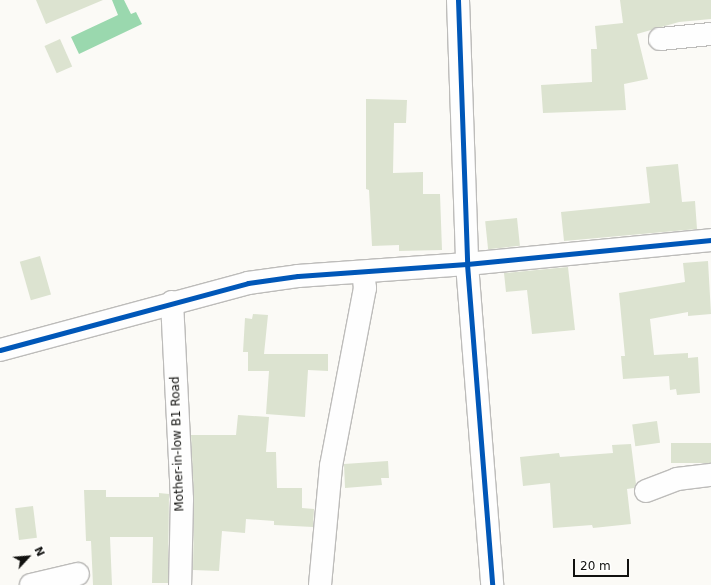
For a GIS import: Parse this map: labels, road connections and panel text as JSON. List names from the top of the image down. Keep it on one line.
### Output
{"streets":{"street":["Mother-in-low B1 Road"]},"scale_bar":"20 m","north":"top right"}
